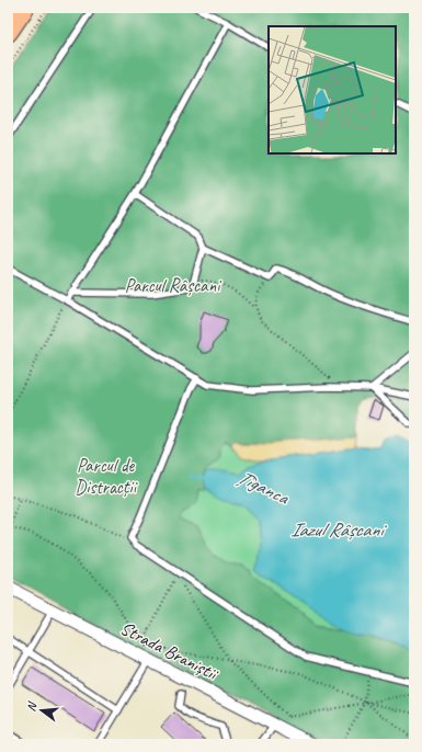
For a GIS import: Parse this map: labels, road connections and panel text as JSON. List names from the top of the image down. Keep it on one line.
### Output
{"streets":{"street":["Strada Braniștii"]},"water":["Țîganca","Iazul Râșcani"],"parks":["Parcul Râșcani","Parcul de Distracții"],"north":"left"}
